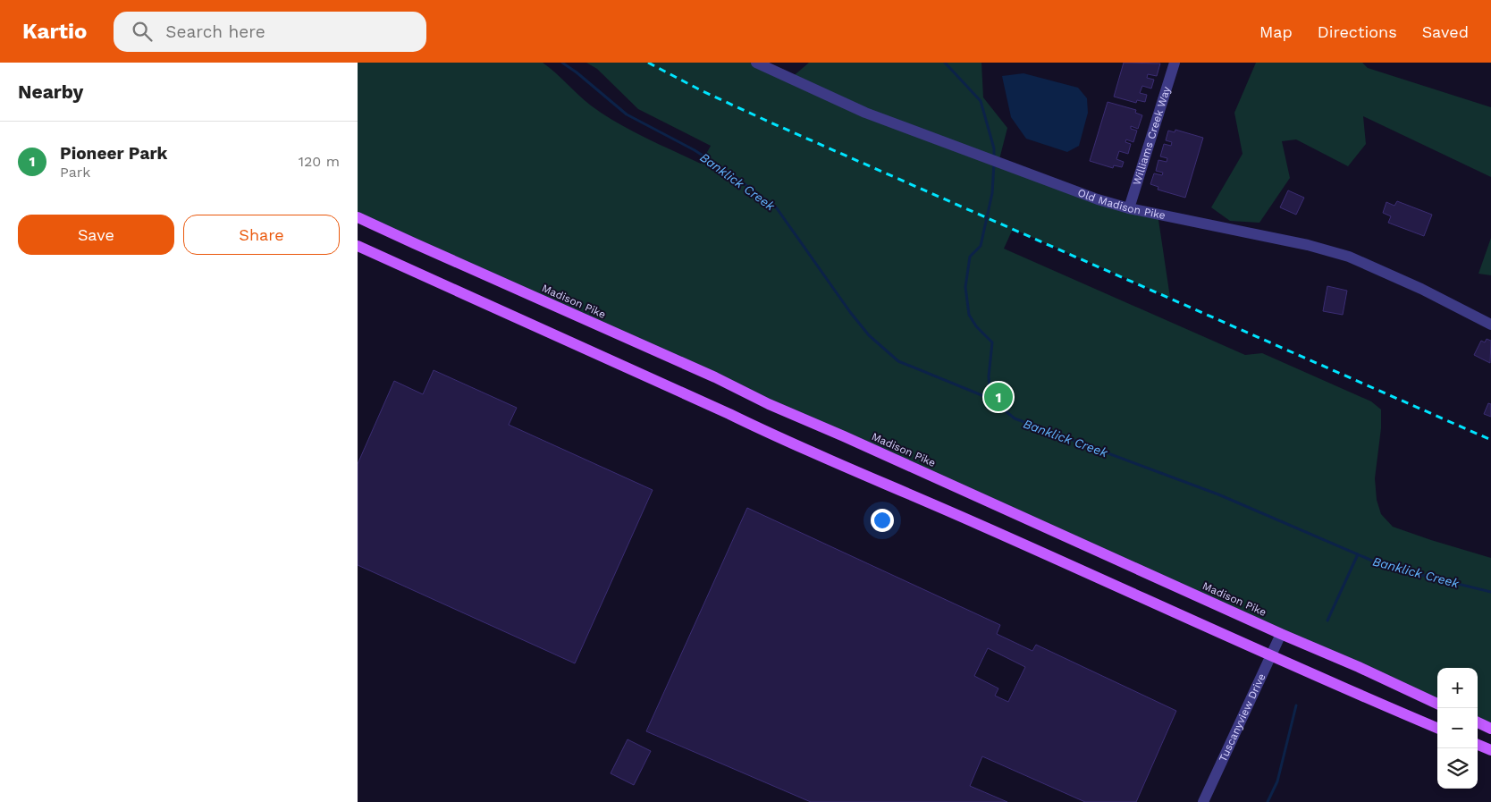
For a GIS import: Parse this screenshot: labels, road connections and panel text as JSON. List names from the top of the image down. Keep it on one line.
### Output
{"streets":{"main road":["Madison Pike"],"street":["Williams Creek Way","Old Madison Pike","Tuscanyview Drive"]},"crossings":[["Williams Creek Way","Old Madison Pike"],["Madison Pike","Tuscanyview Drive"]],"water":["Banklick Creek"],"page":{"header":"Kartio","search":"Search here","nav":["Map","Directions","Saved"],"heading":"Nearby","list":[{"mark":"1","name":"Pioneer Park","note":"Park","value":"120 m"}],"buttons":["Save","Share"],"pins":"1","map_buttons":["+","−"]}}
